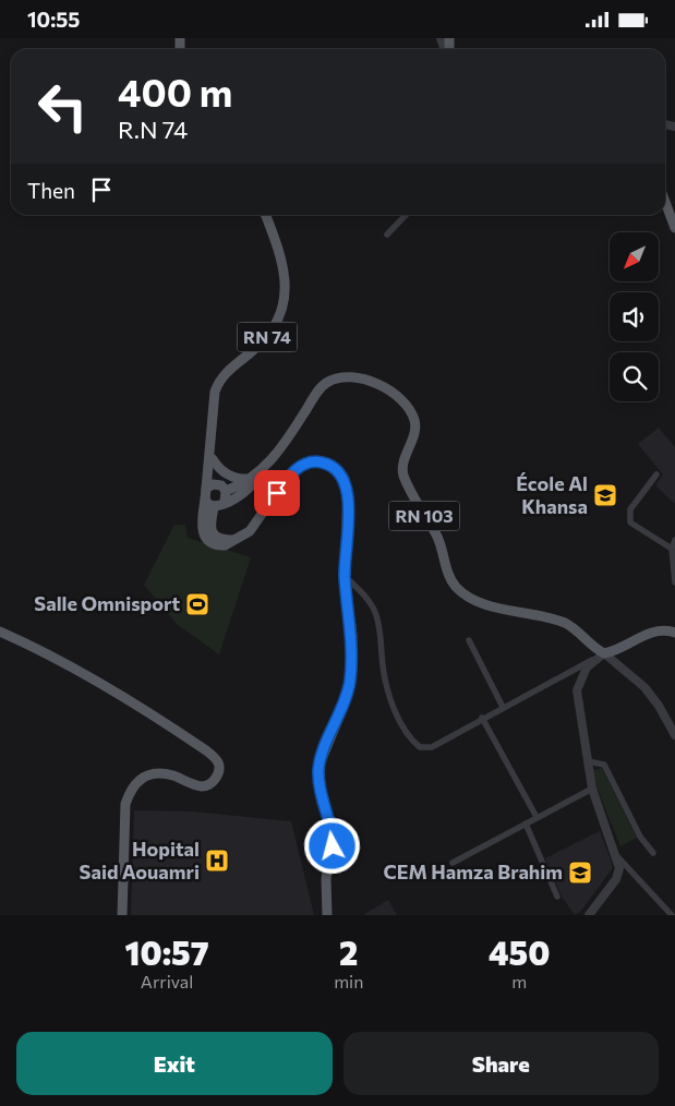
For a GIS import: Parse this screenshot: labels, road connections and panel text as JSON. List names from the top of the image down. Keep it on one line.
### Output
{"streets":{"main road":["RN 74","RN 103"]},"crossings":[["RN 74","RN 103"]],"places":{"school or university":["École Al Khansa","CEM Hamza Brahim"],"sports":["Salle Omnisport"],"hospital":["Hopital Said Aouamri"]},"north":"bottom left","page":{"status":"10:55","turn":["400 m","R.N 74"],"then":"Then","eta":["10:57","Arrival","2","min","450","m"],"buttons":["Exit","Share"]}}
